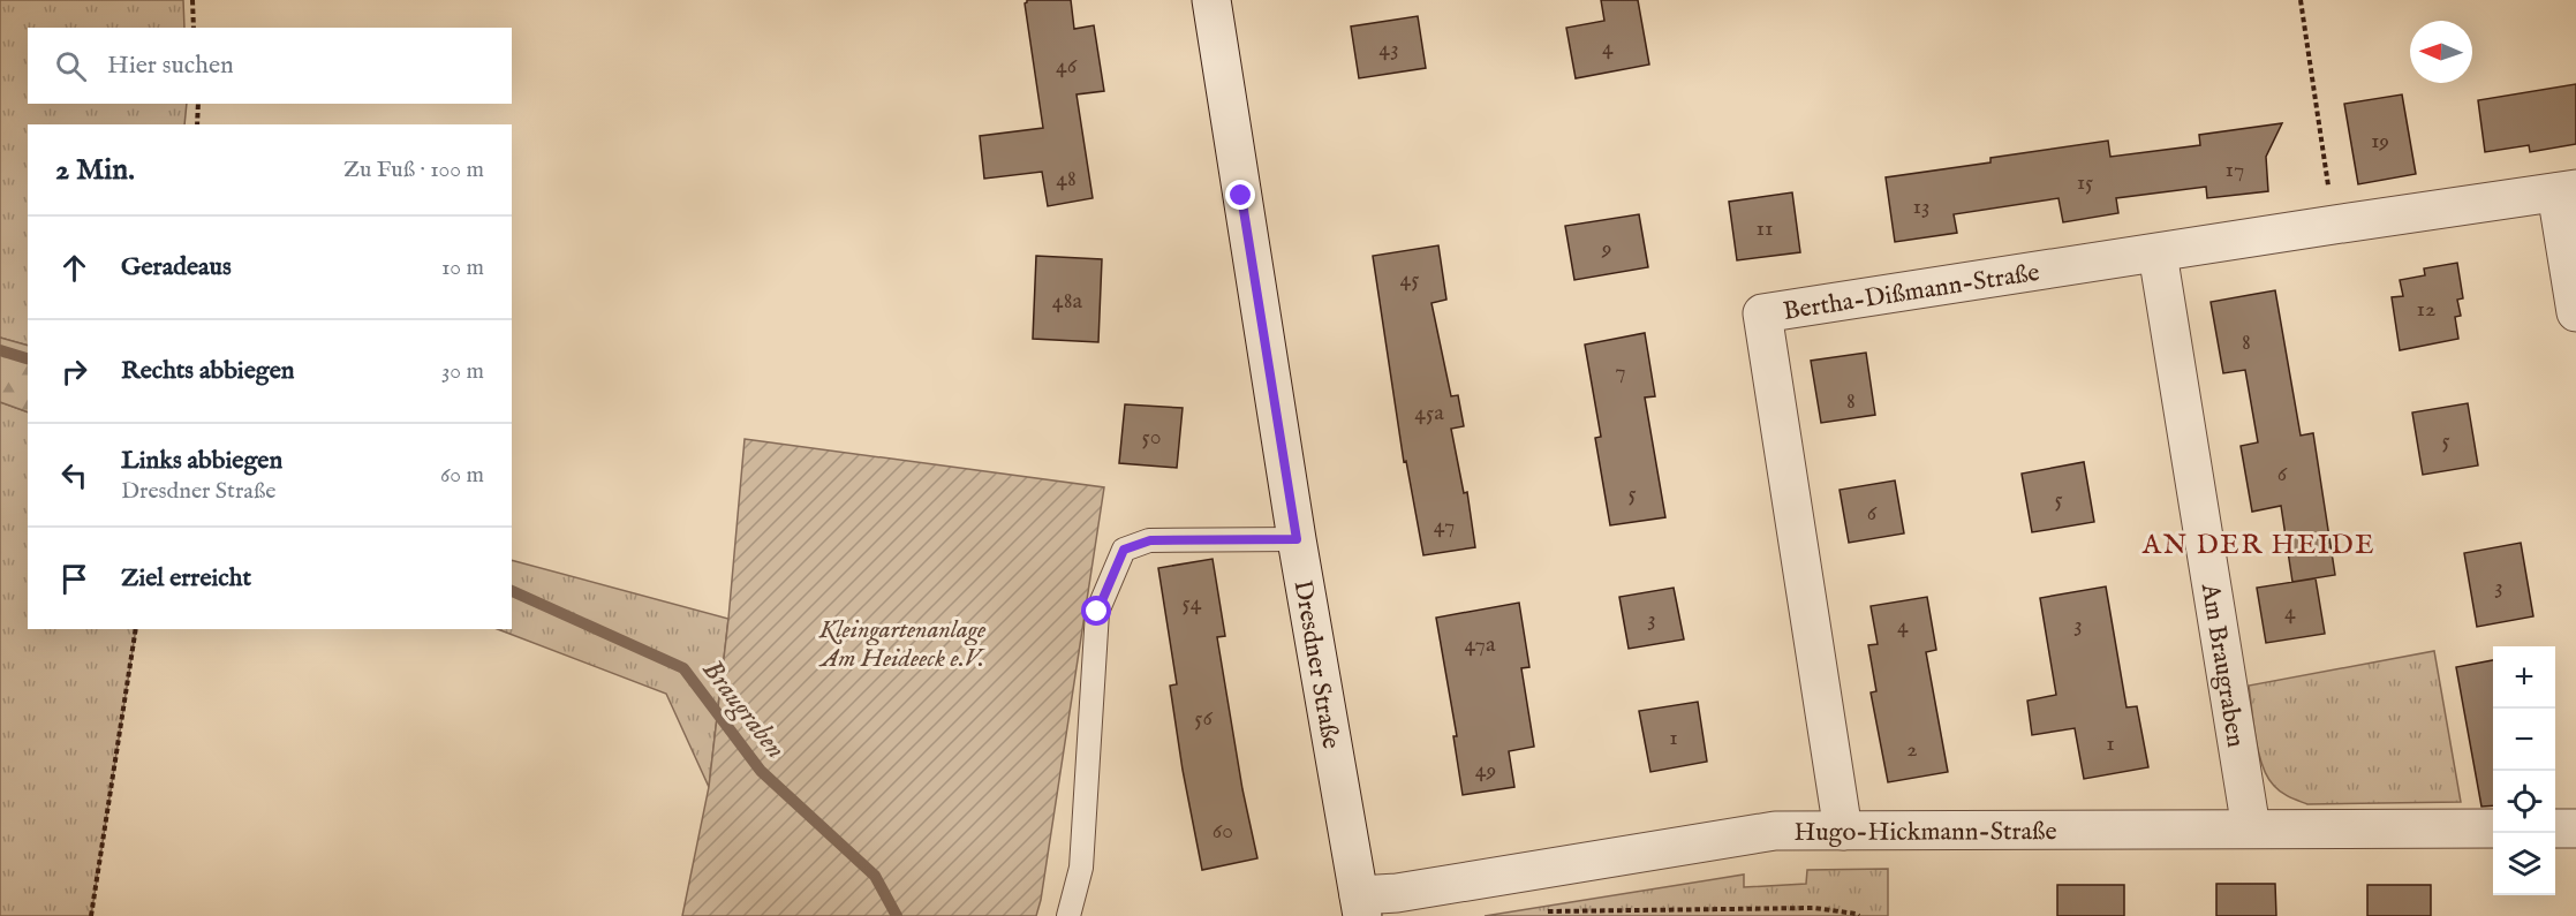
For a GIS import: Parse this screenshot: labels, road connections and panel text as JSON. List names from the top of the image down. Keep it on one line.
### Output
{"streets":{"street":["Bertha-Dißmann-Straße","Dresdner Straße","Am Braugraben","Hugo-Hickmann-Straße"]},"crossings":[["Bertha-Dißmann-Straße","Am Braugraben"],["Bertha-Dißmann-Straße","Hugo-Hickmann-Straße"],["Dresdner Straße","Hugo-Hickmann-Straße"],["Am Braugraben","Hugo-Hickmann-Straße"]],"districts":["AN DER HEIDE"],"water":["Braugraben"],"parks":["Kleingartenanlage Am Heideeck e.V."],"house_numbers":["4","43","46","19","17","48","15","13","11","9","45","48a","12","8","7","8","45a","50","5","6","5","5","6","47","3","54","4","3","3","4","47a","56","1","1","2","49","60"],"north":"left","page":{"search":"Hier suchen","heading":["2 Min.","Zu Fuß · 100 m"],"list":[["Geradeaus","10 m"],["Rechts abbiegen","30 m"],["Links abbiegen","Dresdner Straße","60 m"],"Ziel erreicht"],"map_buttons":["+","−"]}}
